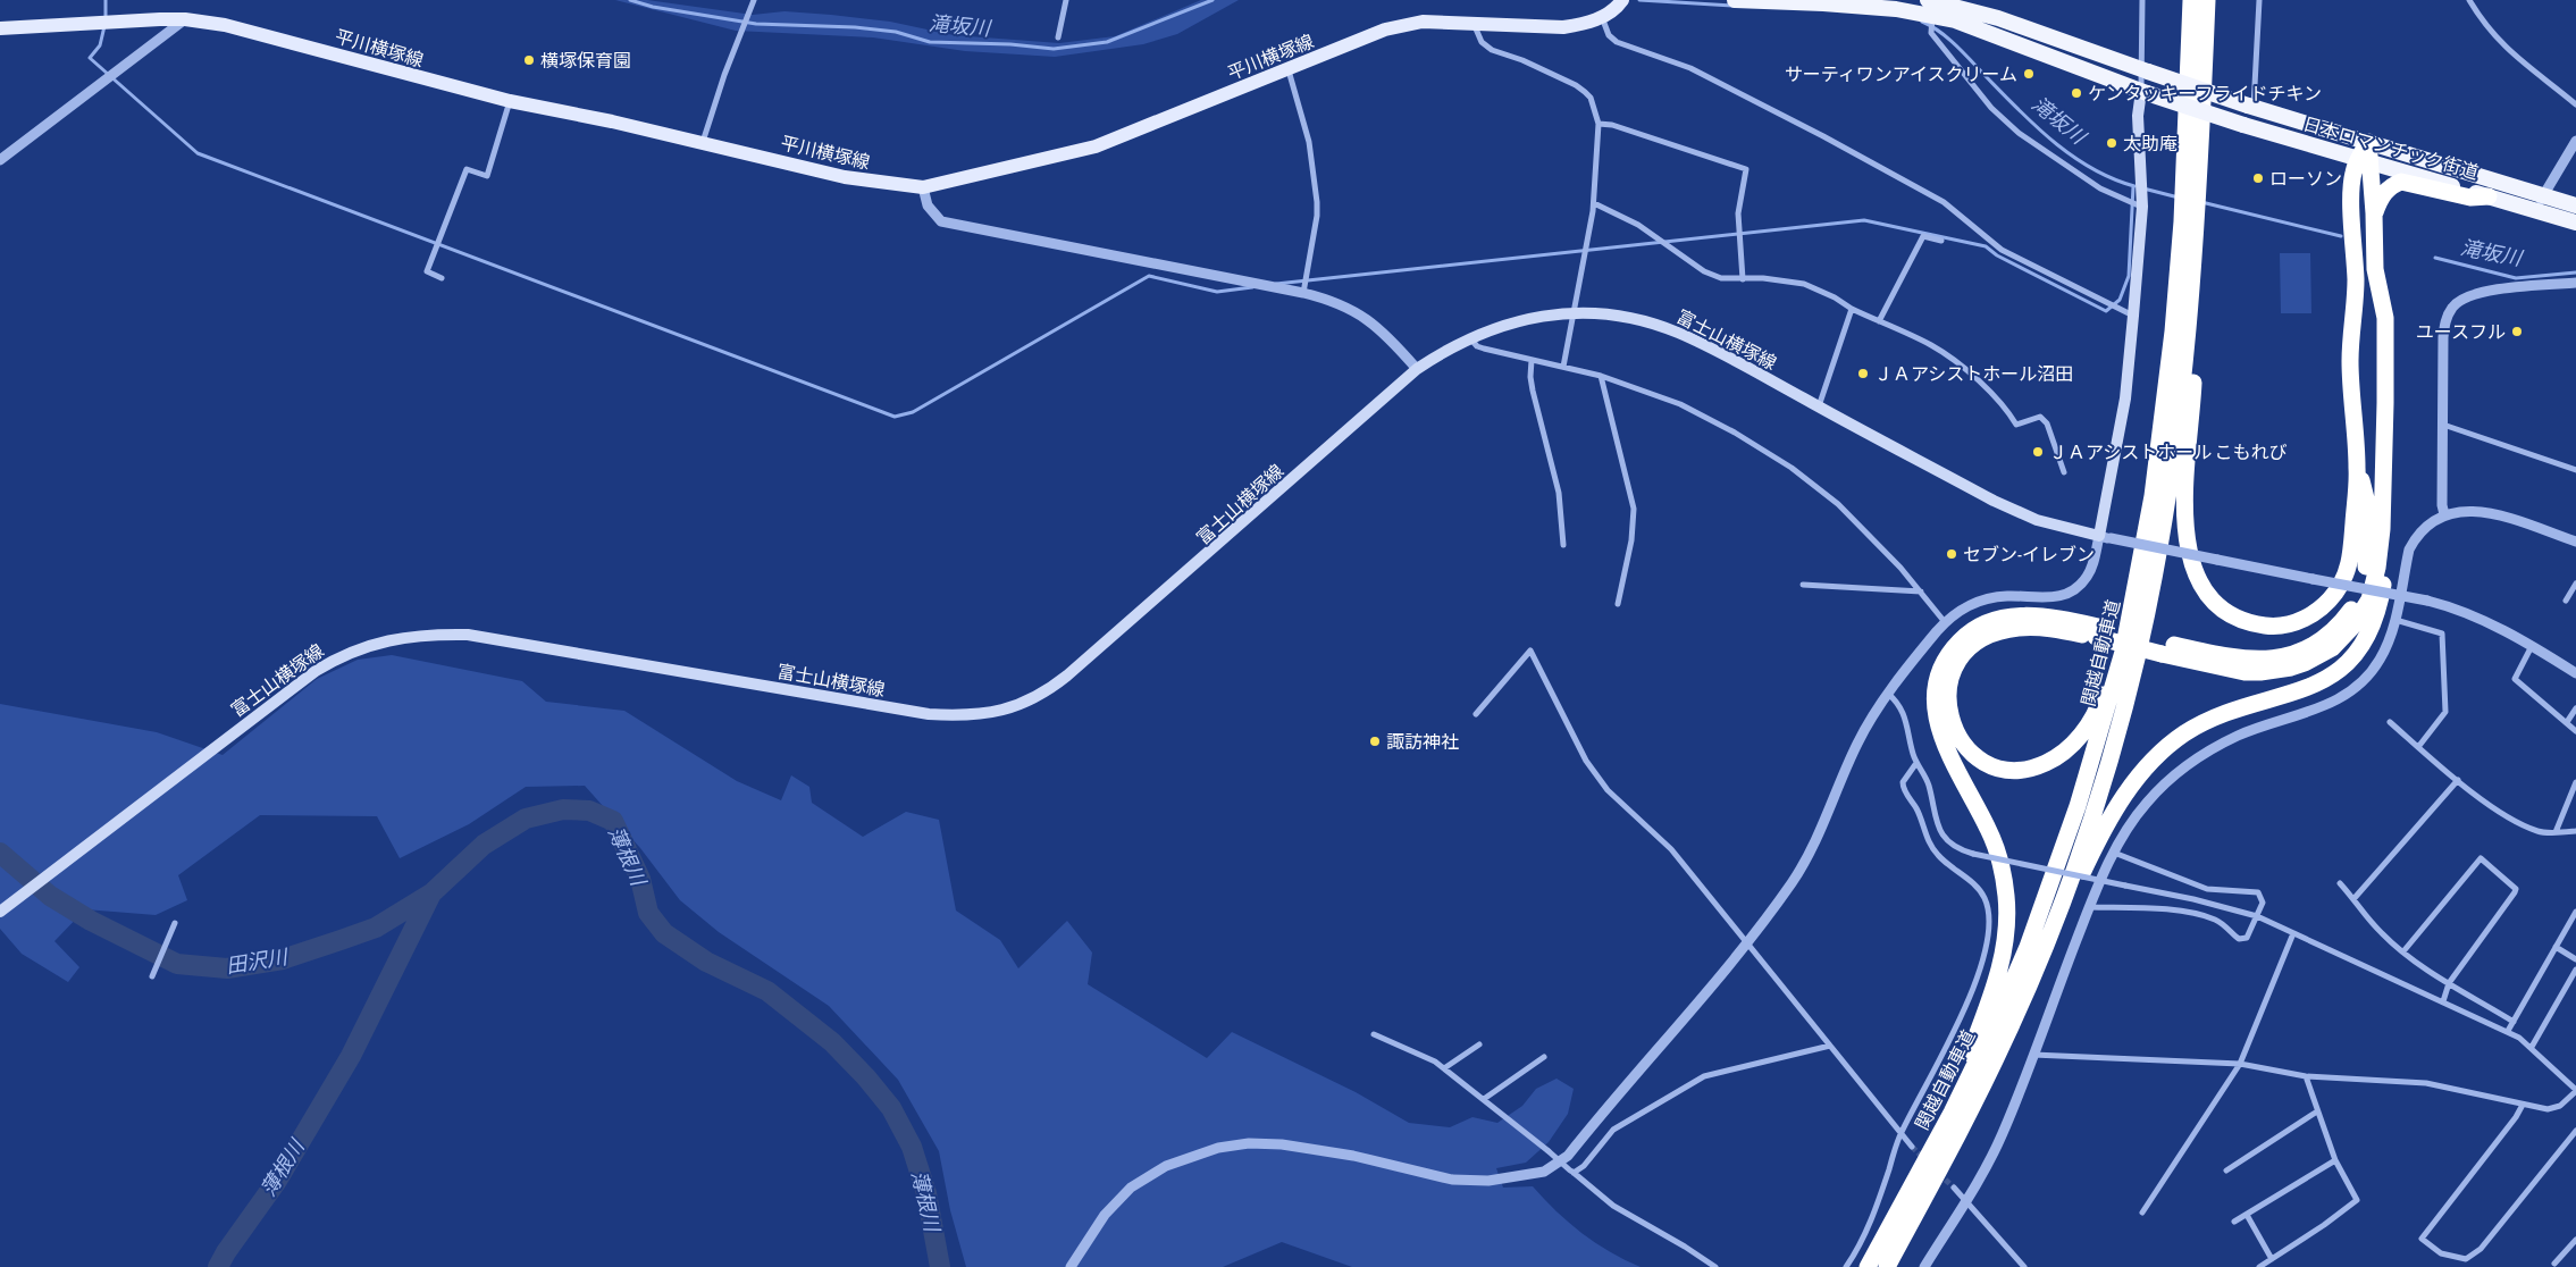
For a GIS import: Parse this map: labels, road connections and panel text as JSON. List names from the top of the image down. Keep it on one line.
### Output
{"streets":{"highway":["日本ロマンチック街道","関越自動車道"],"main road":["平川横塚線","富士山横塚線"]},"water":["滝坂川","薄根川","田沢川"],"places":["横塚保育園","サーティワンアイスクリーム","ケンタッキーフライドチキン","太助庵","ローソン","ユースフル","ＪＡアシストホール沼田","ＪＡアシストホール こもれび","セブン-イレブン","諏訪神社"]}
